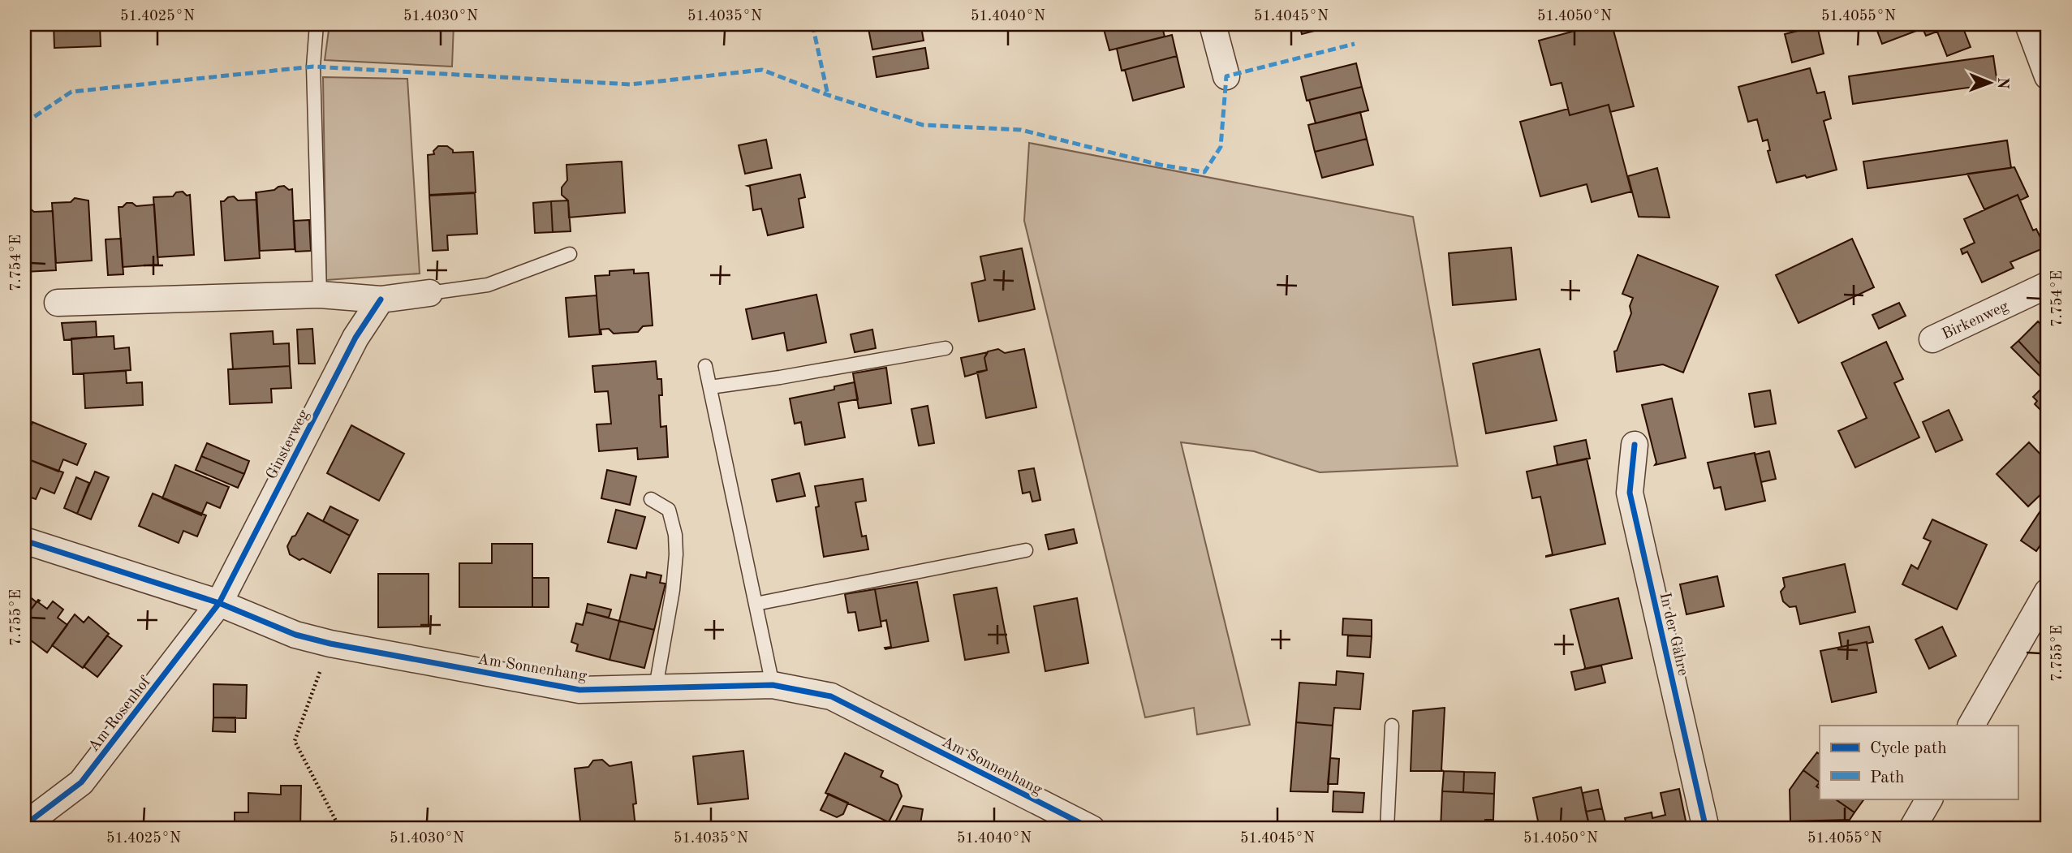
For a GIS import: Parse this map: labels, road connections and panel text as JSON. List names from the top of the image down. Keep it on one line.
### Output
{"streets":{"street":["Birkenweg","Ginsterweg","In der Gähre","Am Sonnenhang","Am Rosenhof"]},"crossings":[["Ginsterweg","Am Sonnenhang"],["Ginsterweg","Am Rosenhof"],["Am Sonnenhang","Am Rosenhof"]],"legend":["Cycle path","Path"],"north":"right","coordinates":["51.4025°N","51.4030°N","51.4035°N","51.4040°N","51.4045°N","51.4050°N","51.4055°N","7.754°E","7.755°E"]}
